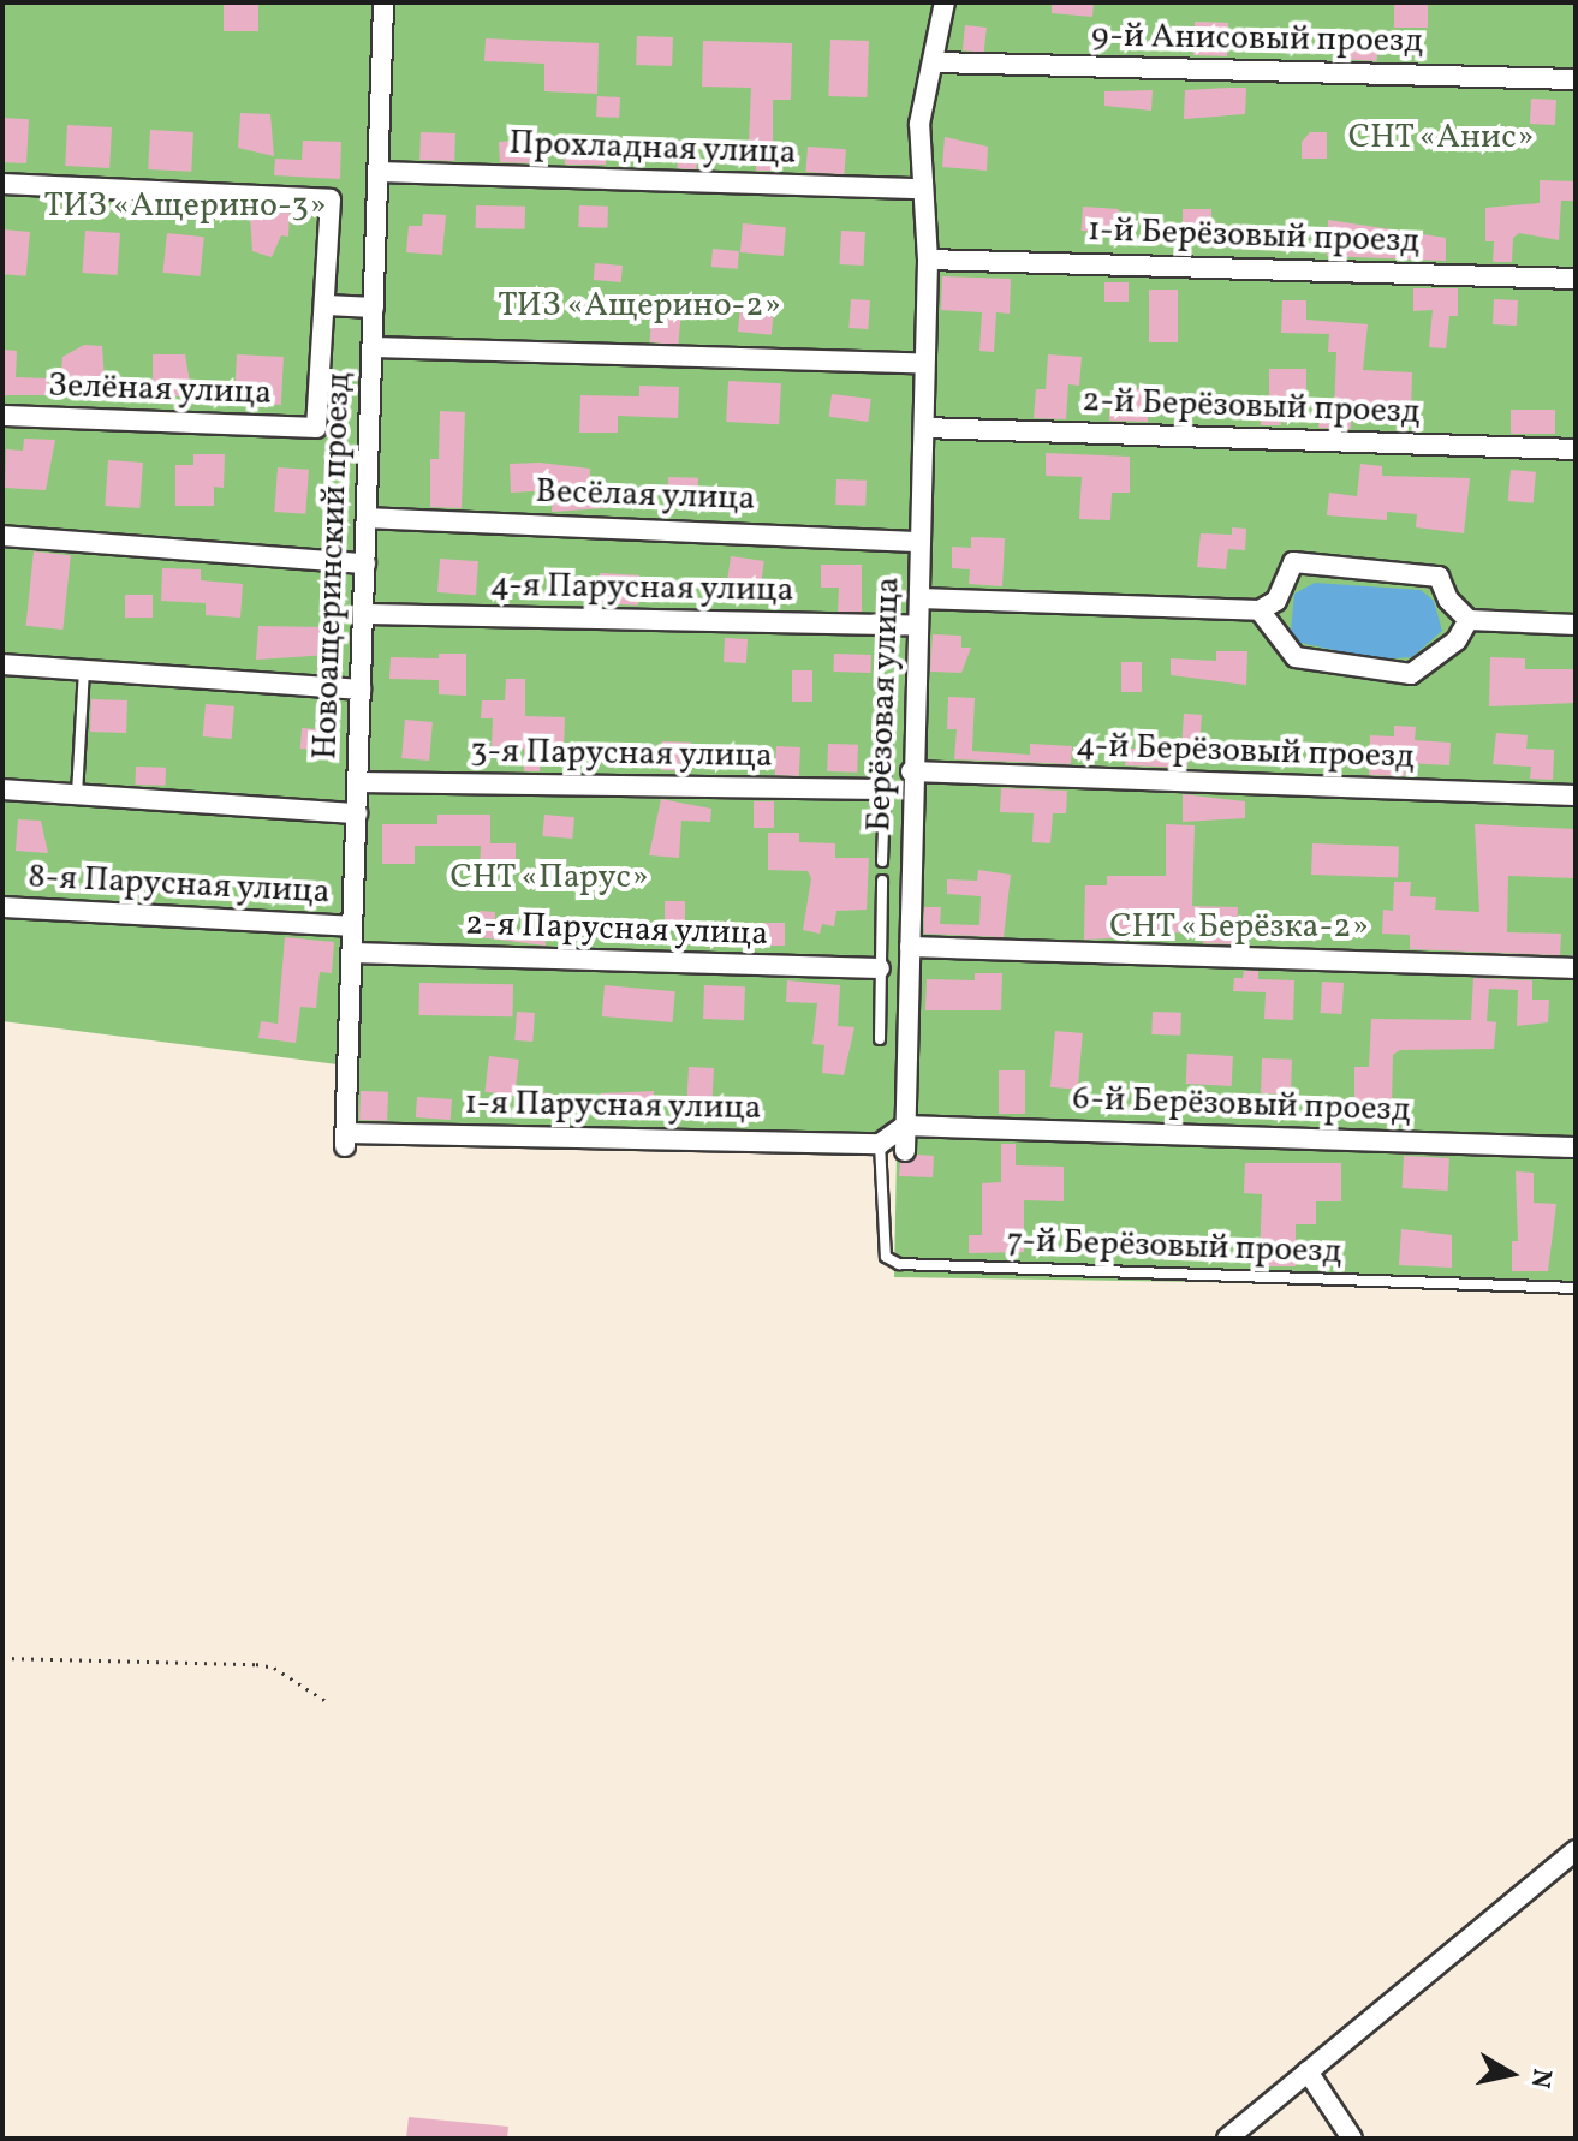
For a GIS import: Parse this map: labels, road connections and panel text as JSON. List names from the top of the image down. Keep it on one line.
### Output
{"streets":{"street":["9-й Анисовый проезд","Прохладная улица","1-й Берёзовый проезд","Зелёная улица","2-й Берёзовый проезд","Весёлая улица","Новоащеринский проезд","4-я Парусная улица","Берёзовая улица","4-й Берёзовый проезд","3-я Парусная улица","8-я Парусная улица","2-я Парусная улица","6-й Берёзовый проезд","1-я Парусная улица"],"lane":["7-й Берёзовый проезд"]},"crossings":[["9-й Анисовый проезд","Берёзовая улица"],["Прохладная улица","Новоащеринский проезд"],["Прохладная улица","Берёзовая улица"],["1-й Берёзовый проезд","Берёзовая улица"],["2-й Берёзовый проезд","Берёзовая улица"],["Весёлая улица","Новоащеринский проезд"],["Весёлая улица","Берёзовая улица"],["Новоащеринский проезд","4-я Парусная улица"],["Новоащеринский проезд","3-я Парусная улица"],["Новоащеринский проезд","8-я Парусная улица"],["Новоащеринский проезд","2-я Парусная улица"],["Новоащеринский проезд","1-я Парусная улица"],["4-я Парусная улица","Берёзовая улица"],["Берёзовая улица","4-й Берёзовый проезд"],["Берёзовая улица","6-й Берёзовый проезд"],["1-я Парусная улица","7-й Берёзовый проезд"]],"parks":["СНТ «Анис»","ТИЗ «Ащерино-3»","ТИЗ «Ащерино-2»","СНТ «Парус»","СНТ «Берёзка-2»"],"north":"right"}
